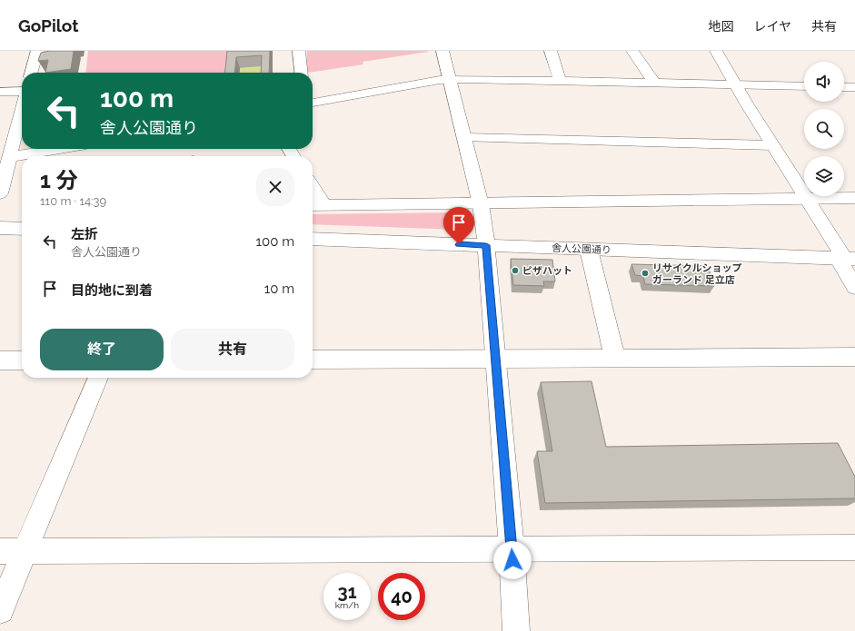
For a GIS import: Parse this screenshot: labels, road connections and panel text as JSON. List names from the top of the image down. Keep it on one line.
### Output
{"streets":{"street":["舎人公園通り"]},"places":["ピザハット","リサイクルショップ ガーランド 足立店"],"page":{"header":"GoPilot","nav":["地図","レイヤ","共有"],"turn":["100 m","舎人公園通り"],"heading":["1 分","110 m · 14:39"],"list":[{"name":"左折","note":"舎人公園通り","value":"100 m"},{"name":"目的地に到着","value":"10 m"}],"buttons":["終了","共有"],"speed":"31 km/h","limit":"40"}}
